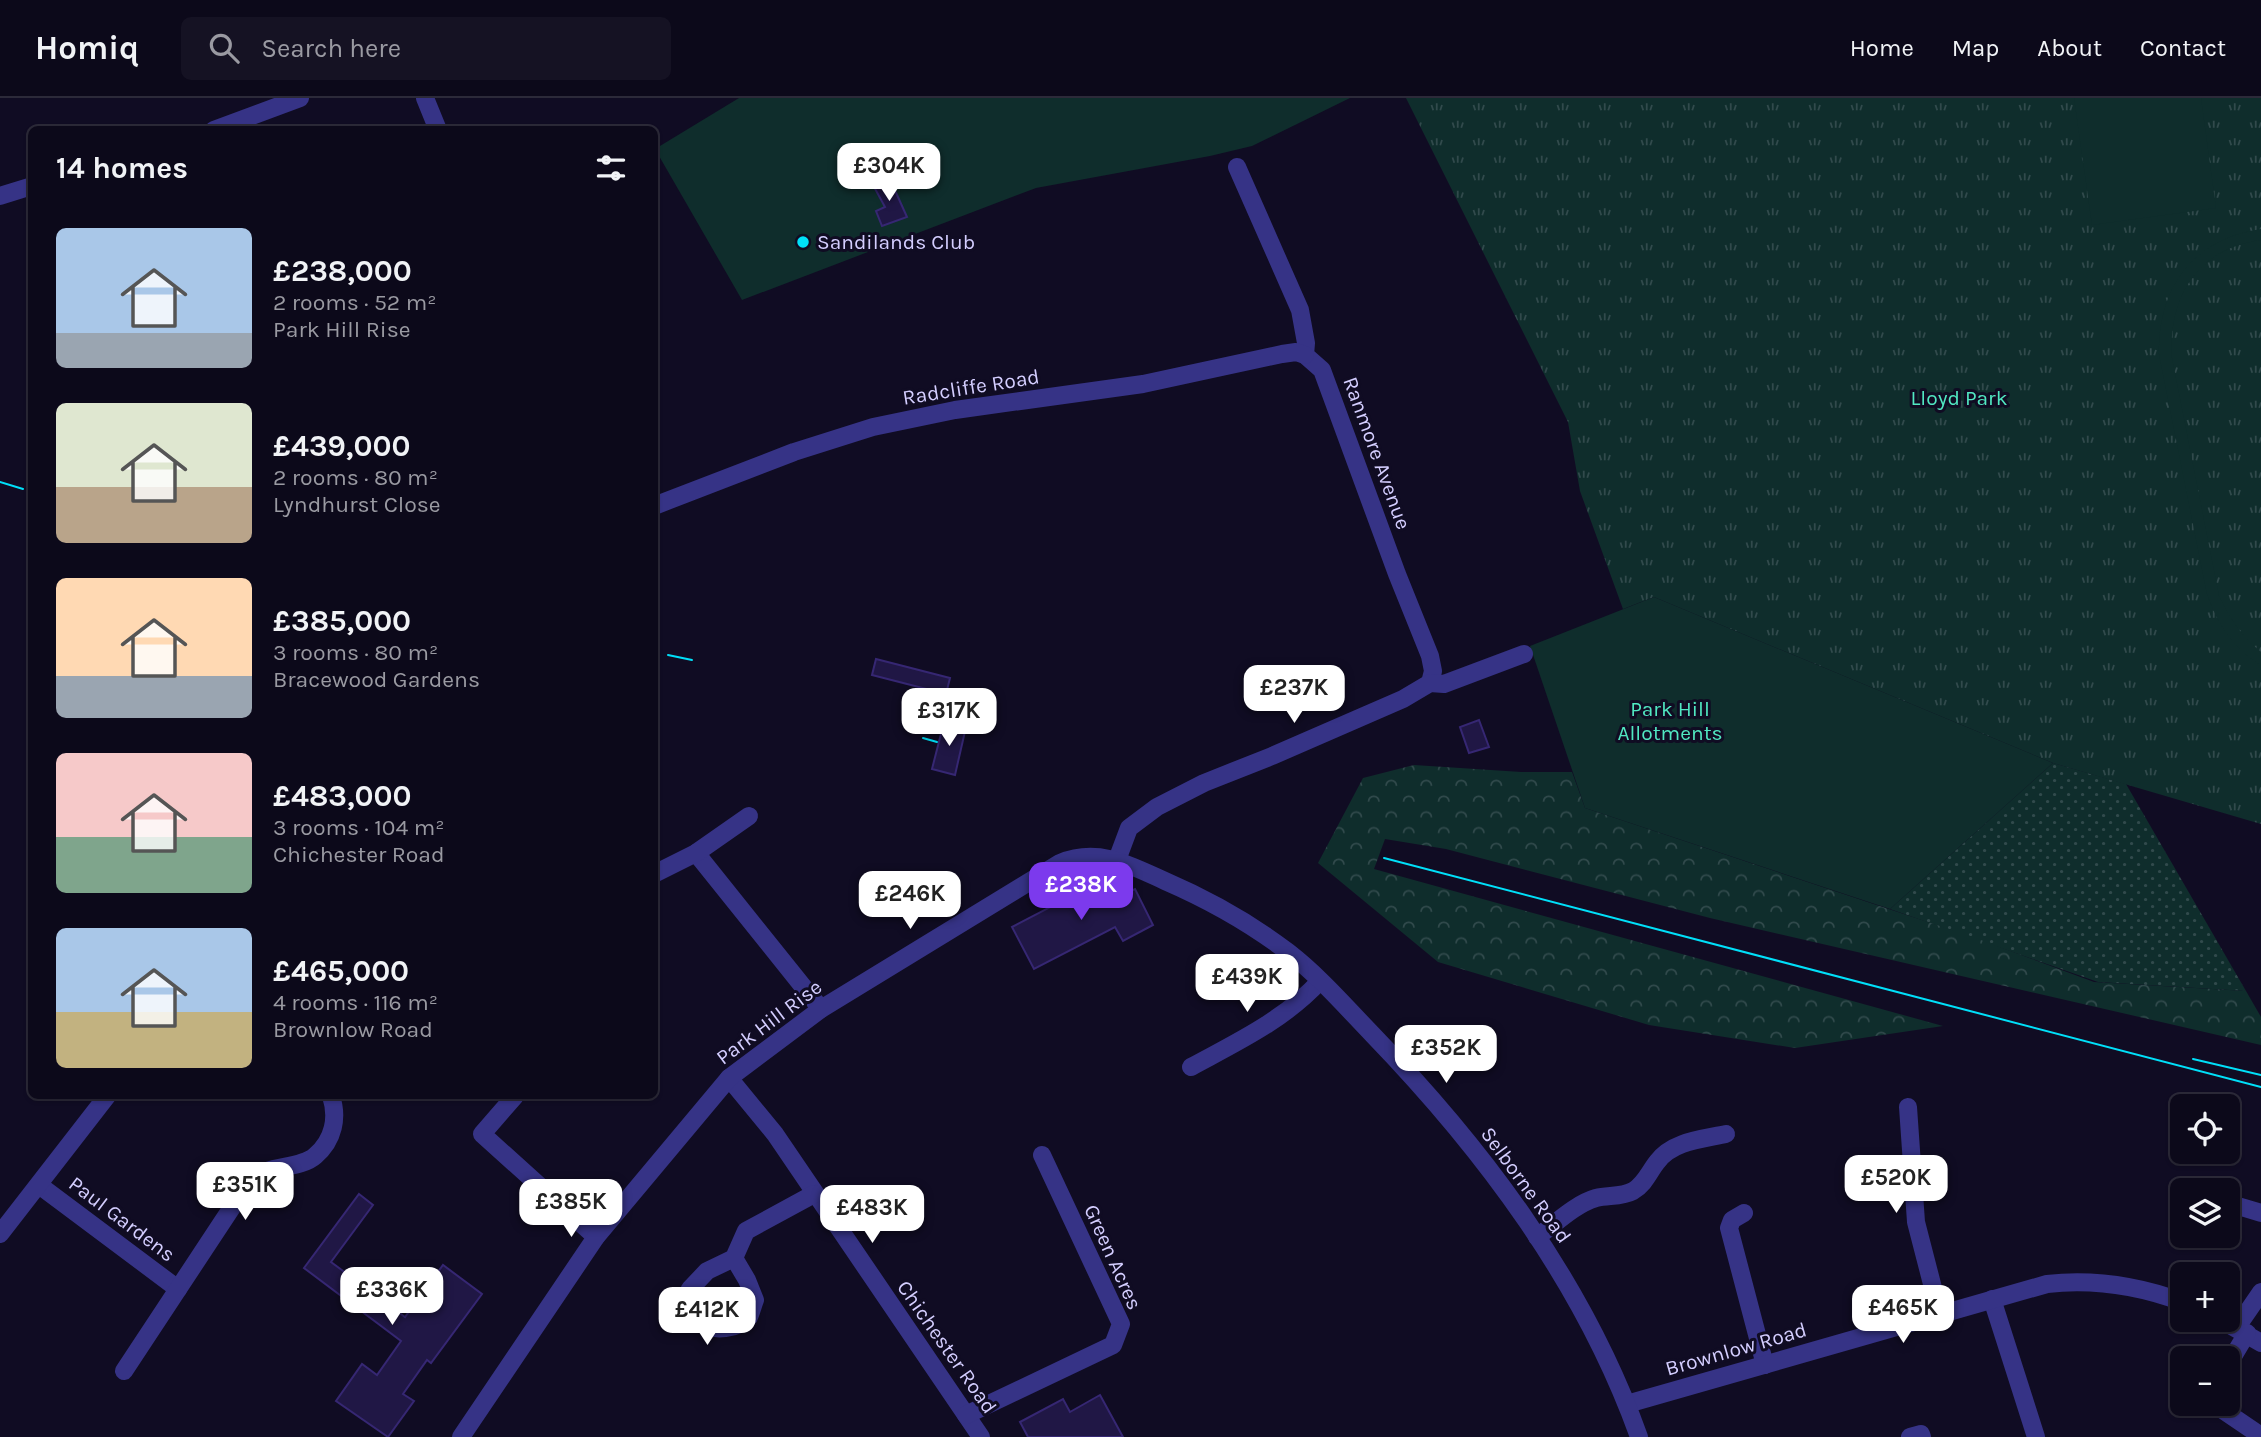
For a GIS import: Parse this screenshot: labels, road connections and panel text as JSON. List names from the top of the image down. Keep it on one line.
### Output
{"streets":{"street":["Radcliffe Road","Ranmore Avenue","Park Hill Rise","Selborne Road","Paul Gardens","Green Acres","Chichester Road","Brownlow Road"]},"crossings":[["Radcliffe Road","Ranmore Avenue"],["Park Hill Rise","Selborne Road"],["Park Hill Rise","Chichester Road"],["Selborne Road","Brownlow Road"],["Green Acres","Chichester Road"]],"parks":["Lloyd Park","Park Hill Allotments"],"places":["Sandilands Club"],"page":{"header":"Homiq","search":"Search here","nav":["Home","Map","About","Contact"],"heading":"14 homes","price":["£304K","£237K","£317K","£238K","£246K","£439K","£352K","£520K","£351K","£385K","£483K","£336K","£465K","£412K"],"list":[{"name":"£238,000","note":"2 rooms · 52 m² · Park Hill Rise"},{"name":"£439,000","note":"2 rooms · 80 m² · Lyndhurst Close"},{"name":"£385,000","note":"3 rooms · 80 m² · Bracewood Gardens"},{"name":"£483,000","note":"3 rooms · 104 m² · Chichester Road"},{"name":"£465,000","note":"4 rooms · 116 m² · Brownlow Road"}],"map_buttons":["+","−"]}}
